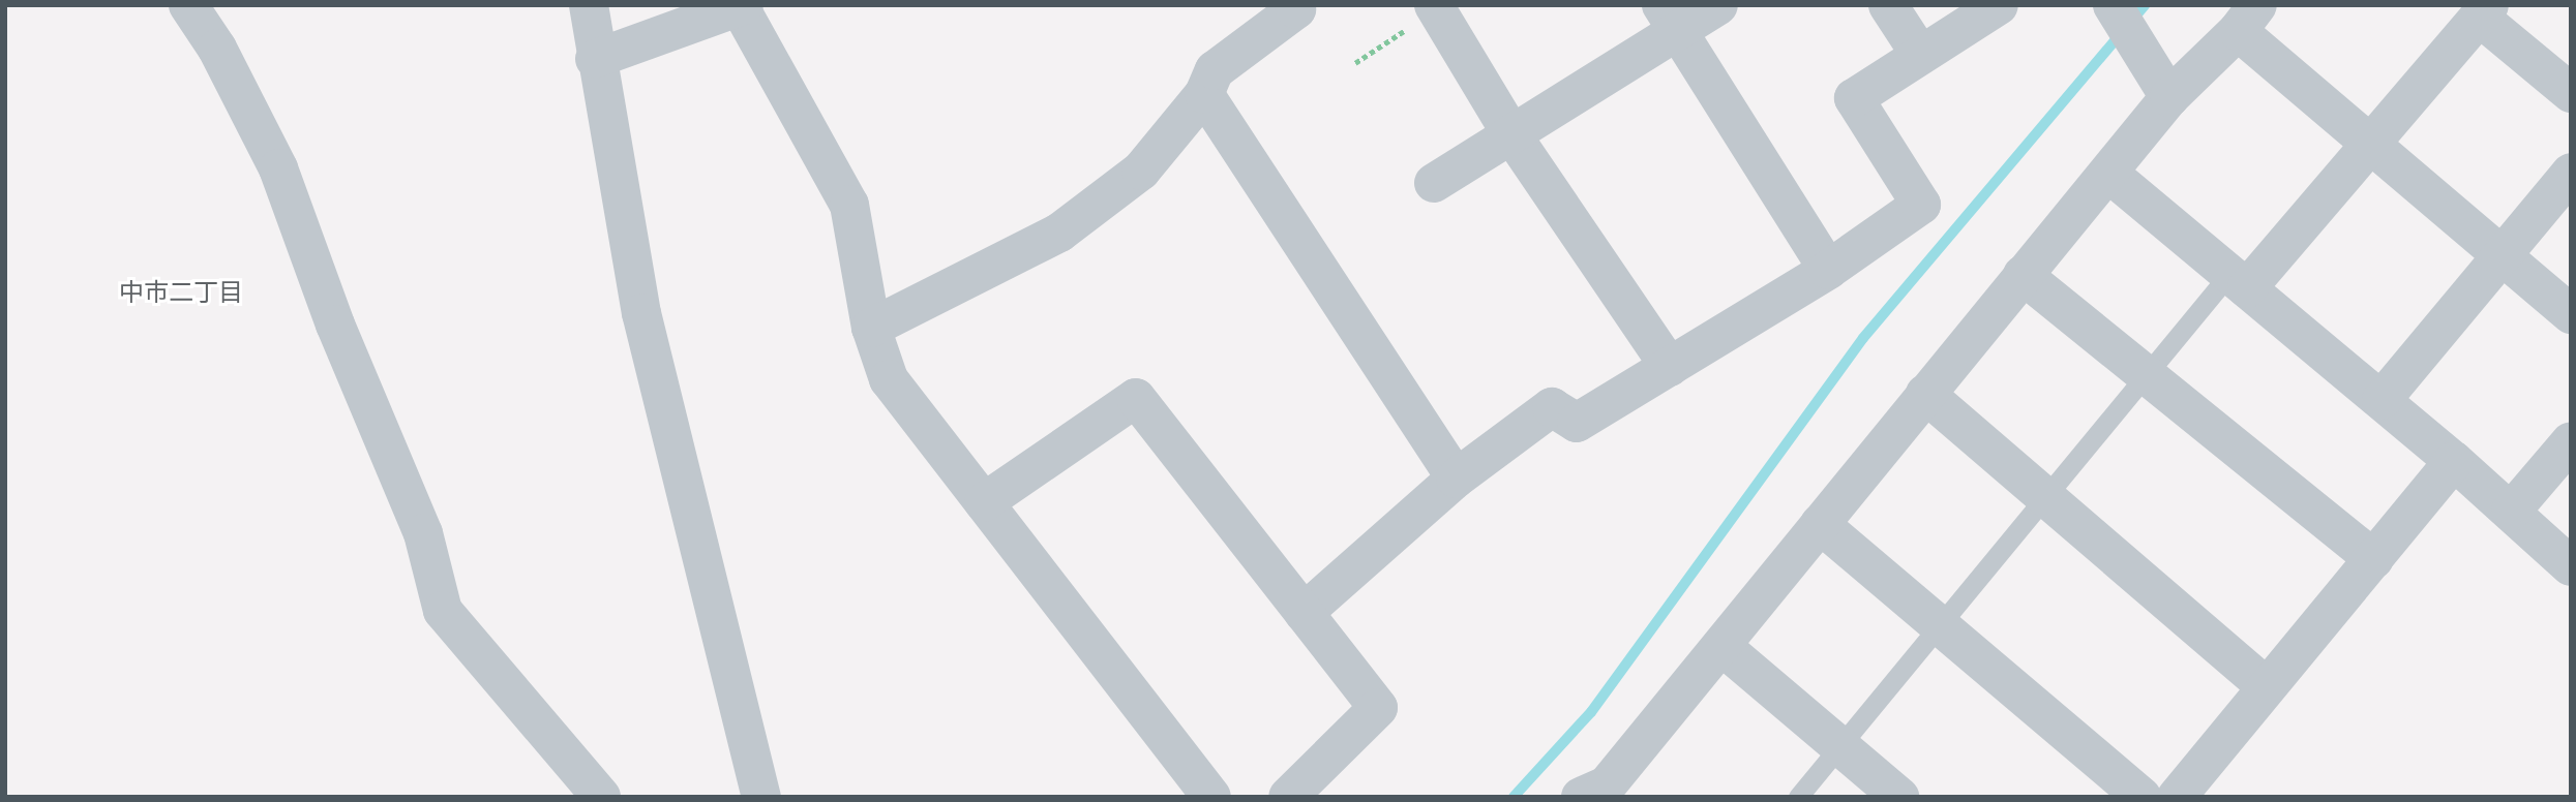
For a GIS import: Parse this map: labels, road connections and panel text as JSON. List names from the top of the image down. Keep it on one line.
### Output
{"districts":["中市二丁目"]}
